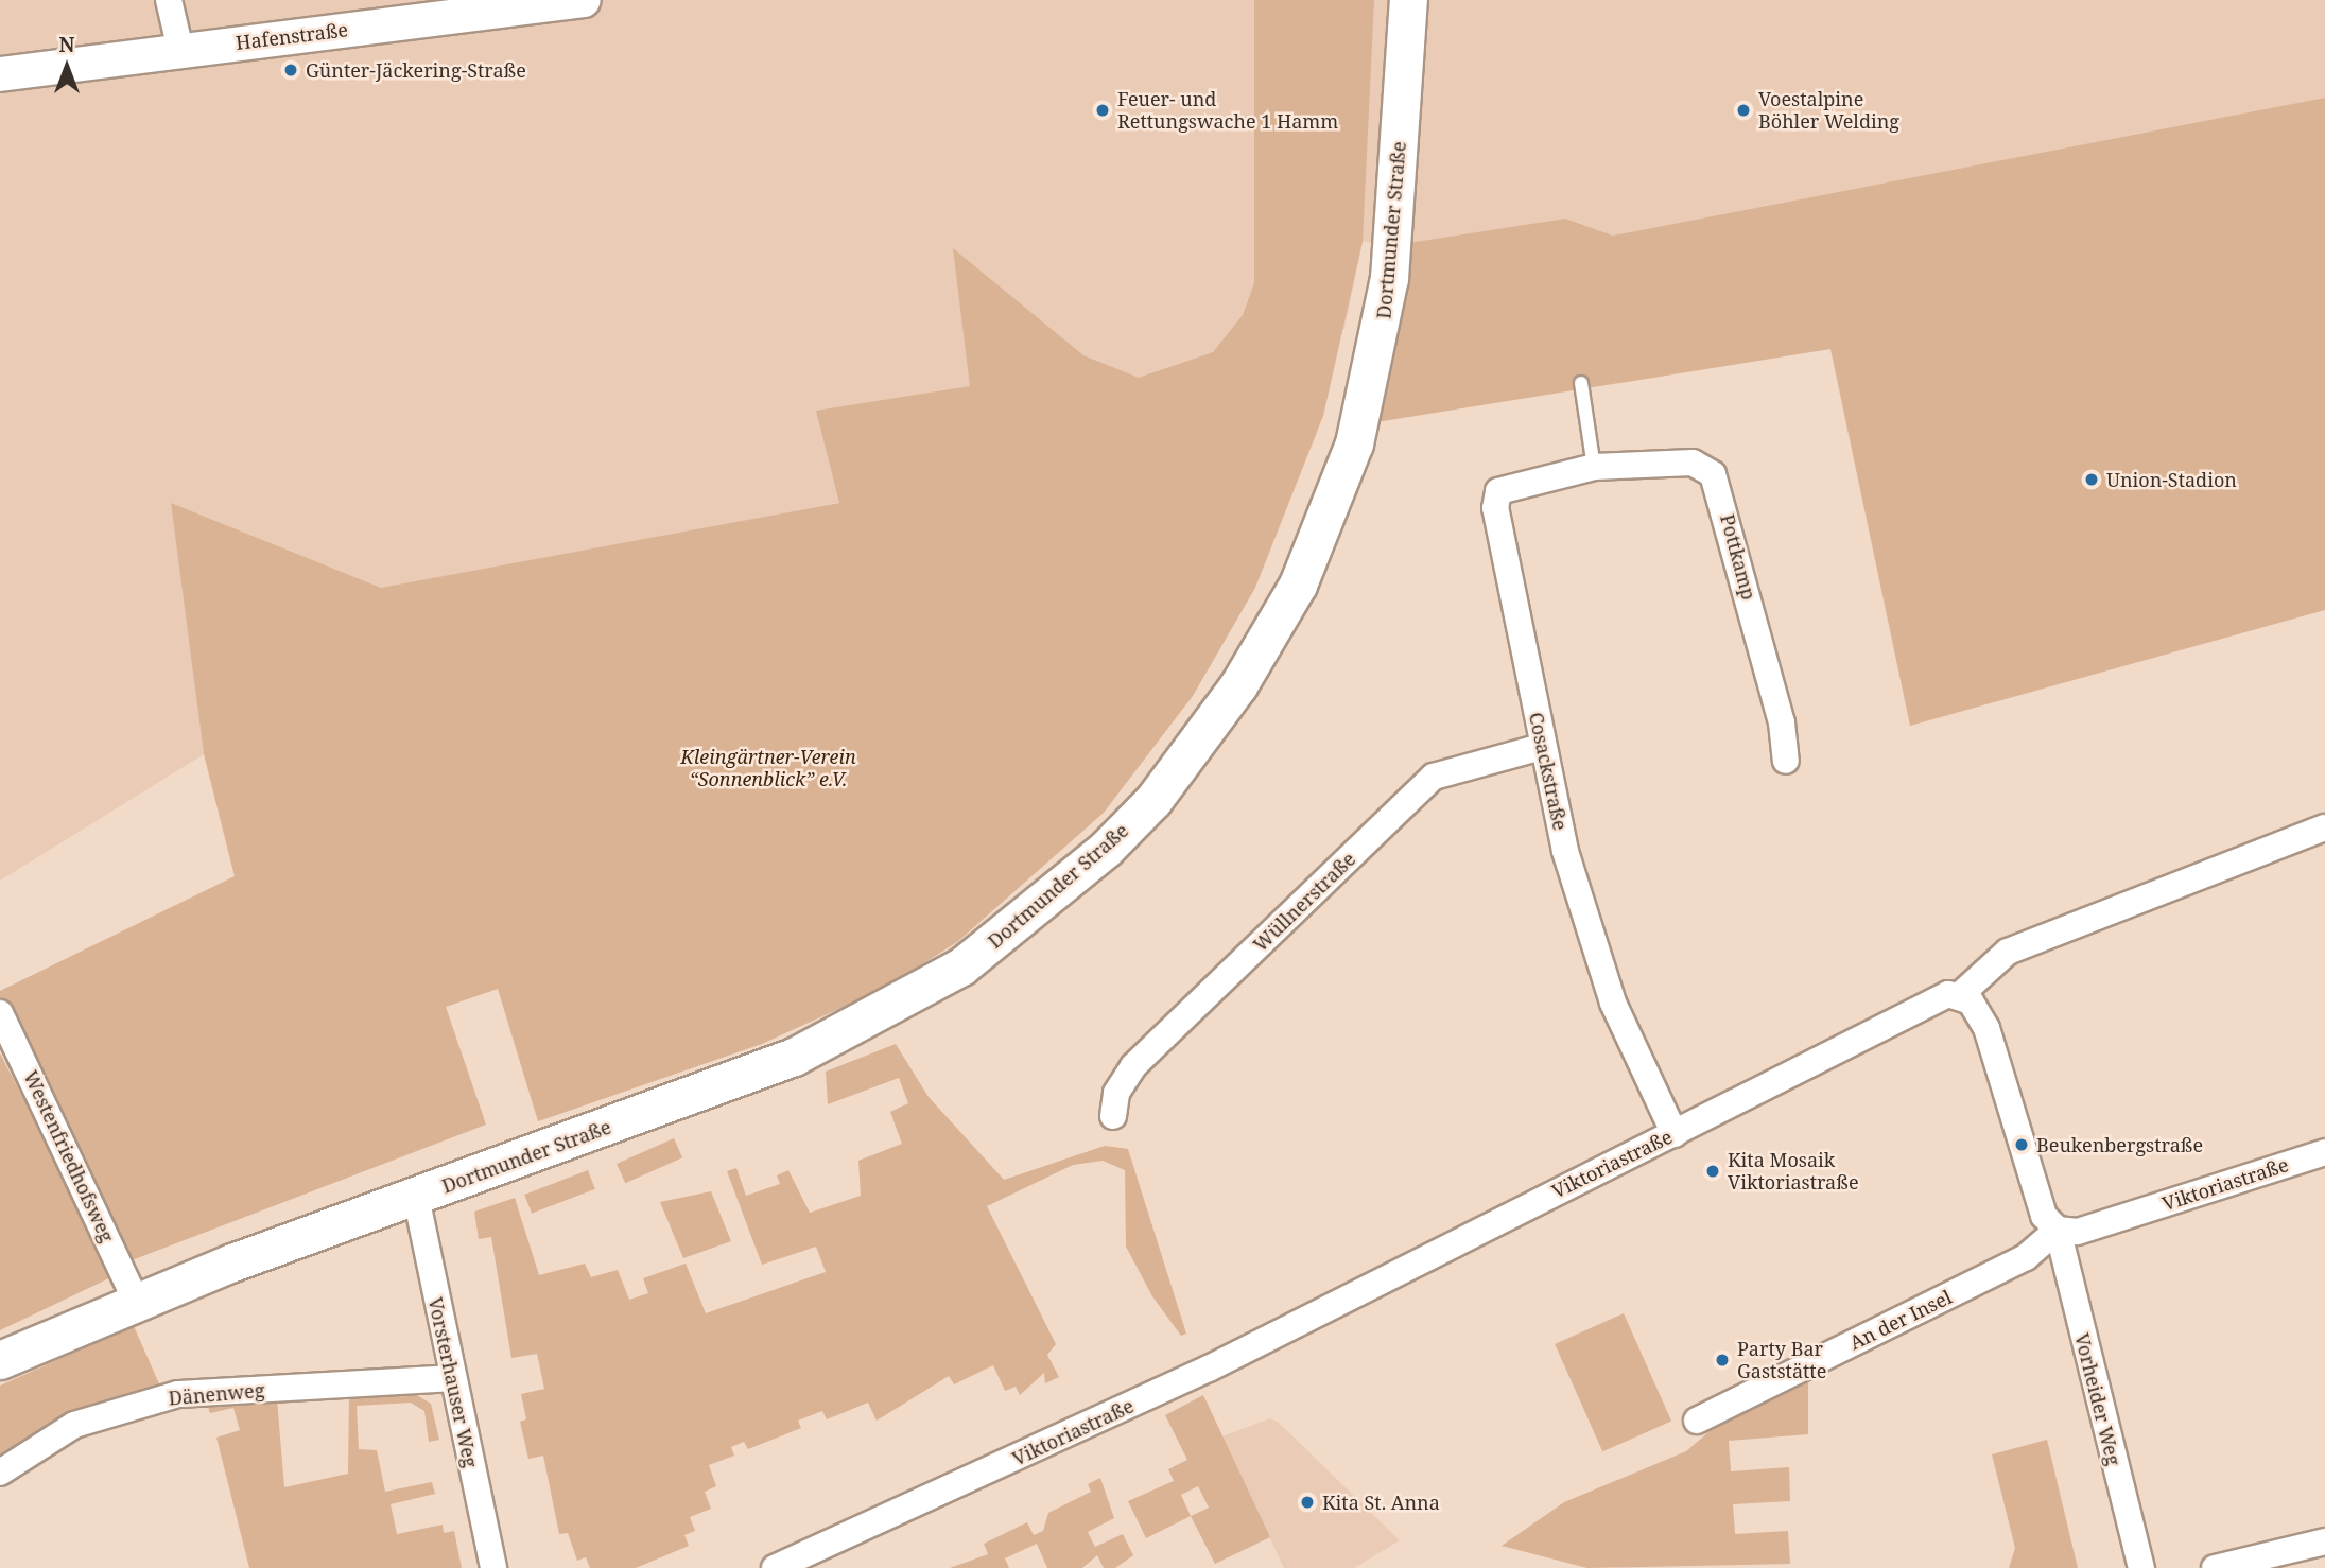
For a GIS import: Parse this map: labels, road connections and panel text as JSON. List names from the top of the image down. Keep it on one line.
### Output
{"streets":{"main road":["Dortmunder Straße"],"street":["Hafenstraße","Pottkamp","Cosackstraße","Wüllnerstraße","Westenfriedhofsweg","Viktoriastraße","An der Insel","Vorsterhauser Weg","Dänenweg","Vorheider Weg"]},"crossings":[["Dortmunder Straße","Westenfriedhofsweg"],["Dortmunder Straße","Vorsterhauser Weg"],["Pottkamp","Cosackstraße"],["Cosackstraße","Wüllnerstraße"],["Cosackstraße","Viktoriastraße"],["Viktoriastraße","An der Insel"],["Viktoriastraße","Vorheider Weg"],["An der Insel","Vorheider Weg"],["Vorsterhauser Weg","Dänenweg"]],"parks":["Kleingärtner-Verein “Sonnenblick” e.V."],"places":["Günter-Jäckering-Straße","Feuer- und Rettungswache 1 Hamm","Voestalpine Böhler Welding","Union-Stadion","Beukenbergstraße","Kita Mosaik Viktoriastraße","Party Bar Gaststätte","Kita St. Anna"],"north":"top"}
